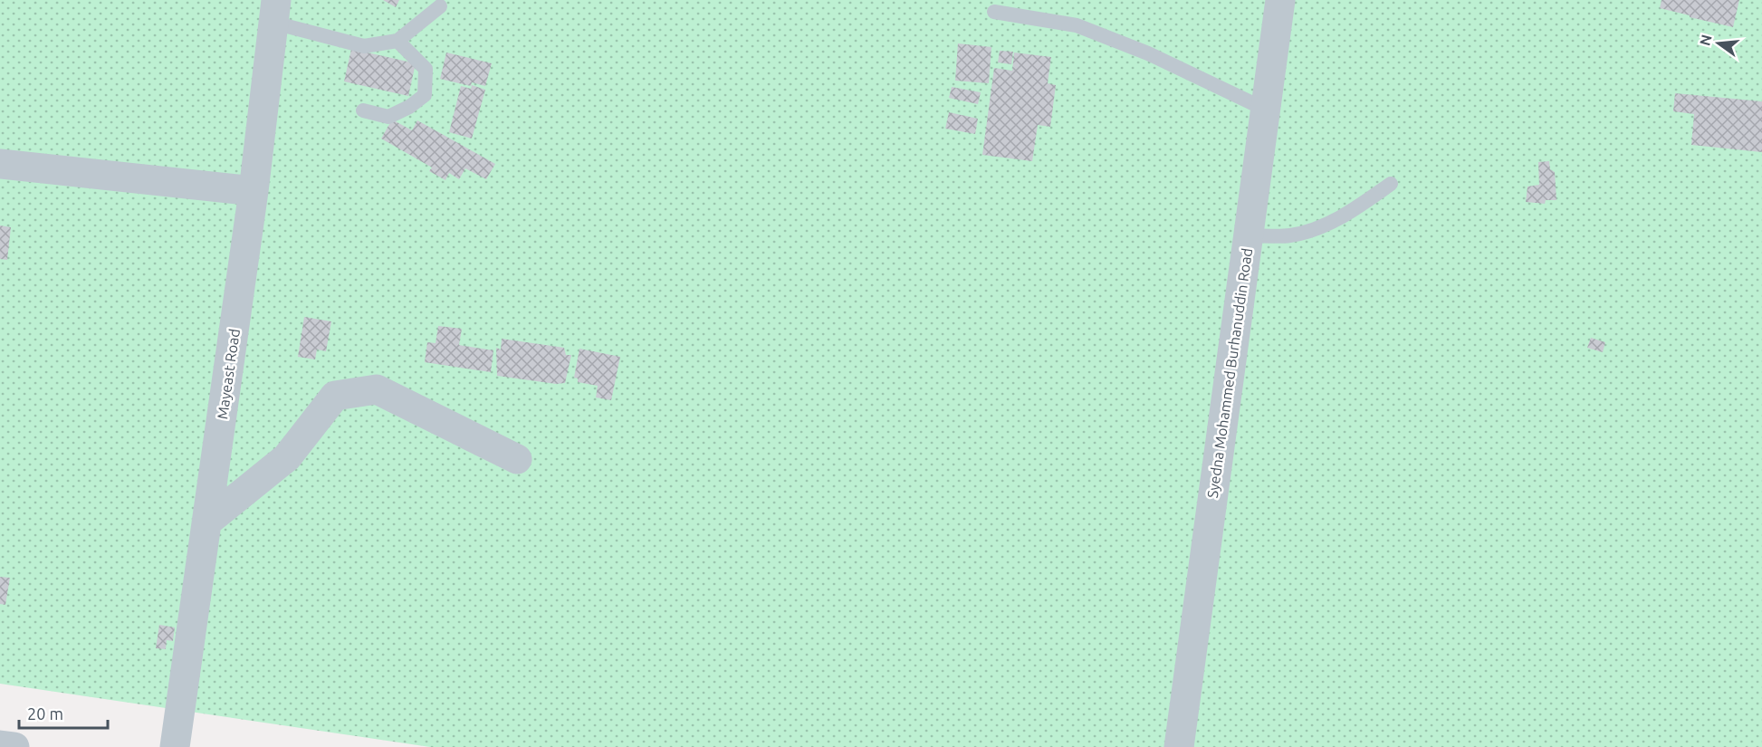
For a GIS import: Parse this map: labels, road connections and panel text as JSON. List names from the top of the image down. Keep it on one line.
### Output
{"streets":{"street":["Syedna Mohammed Burhanuddin Road","Mayeast Road"]},"scale_bar":"20 m","north":"left"}
